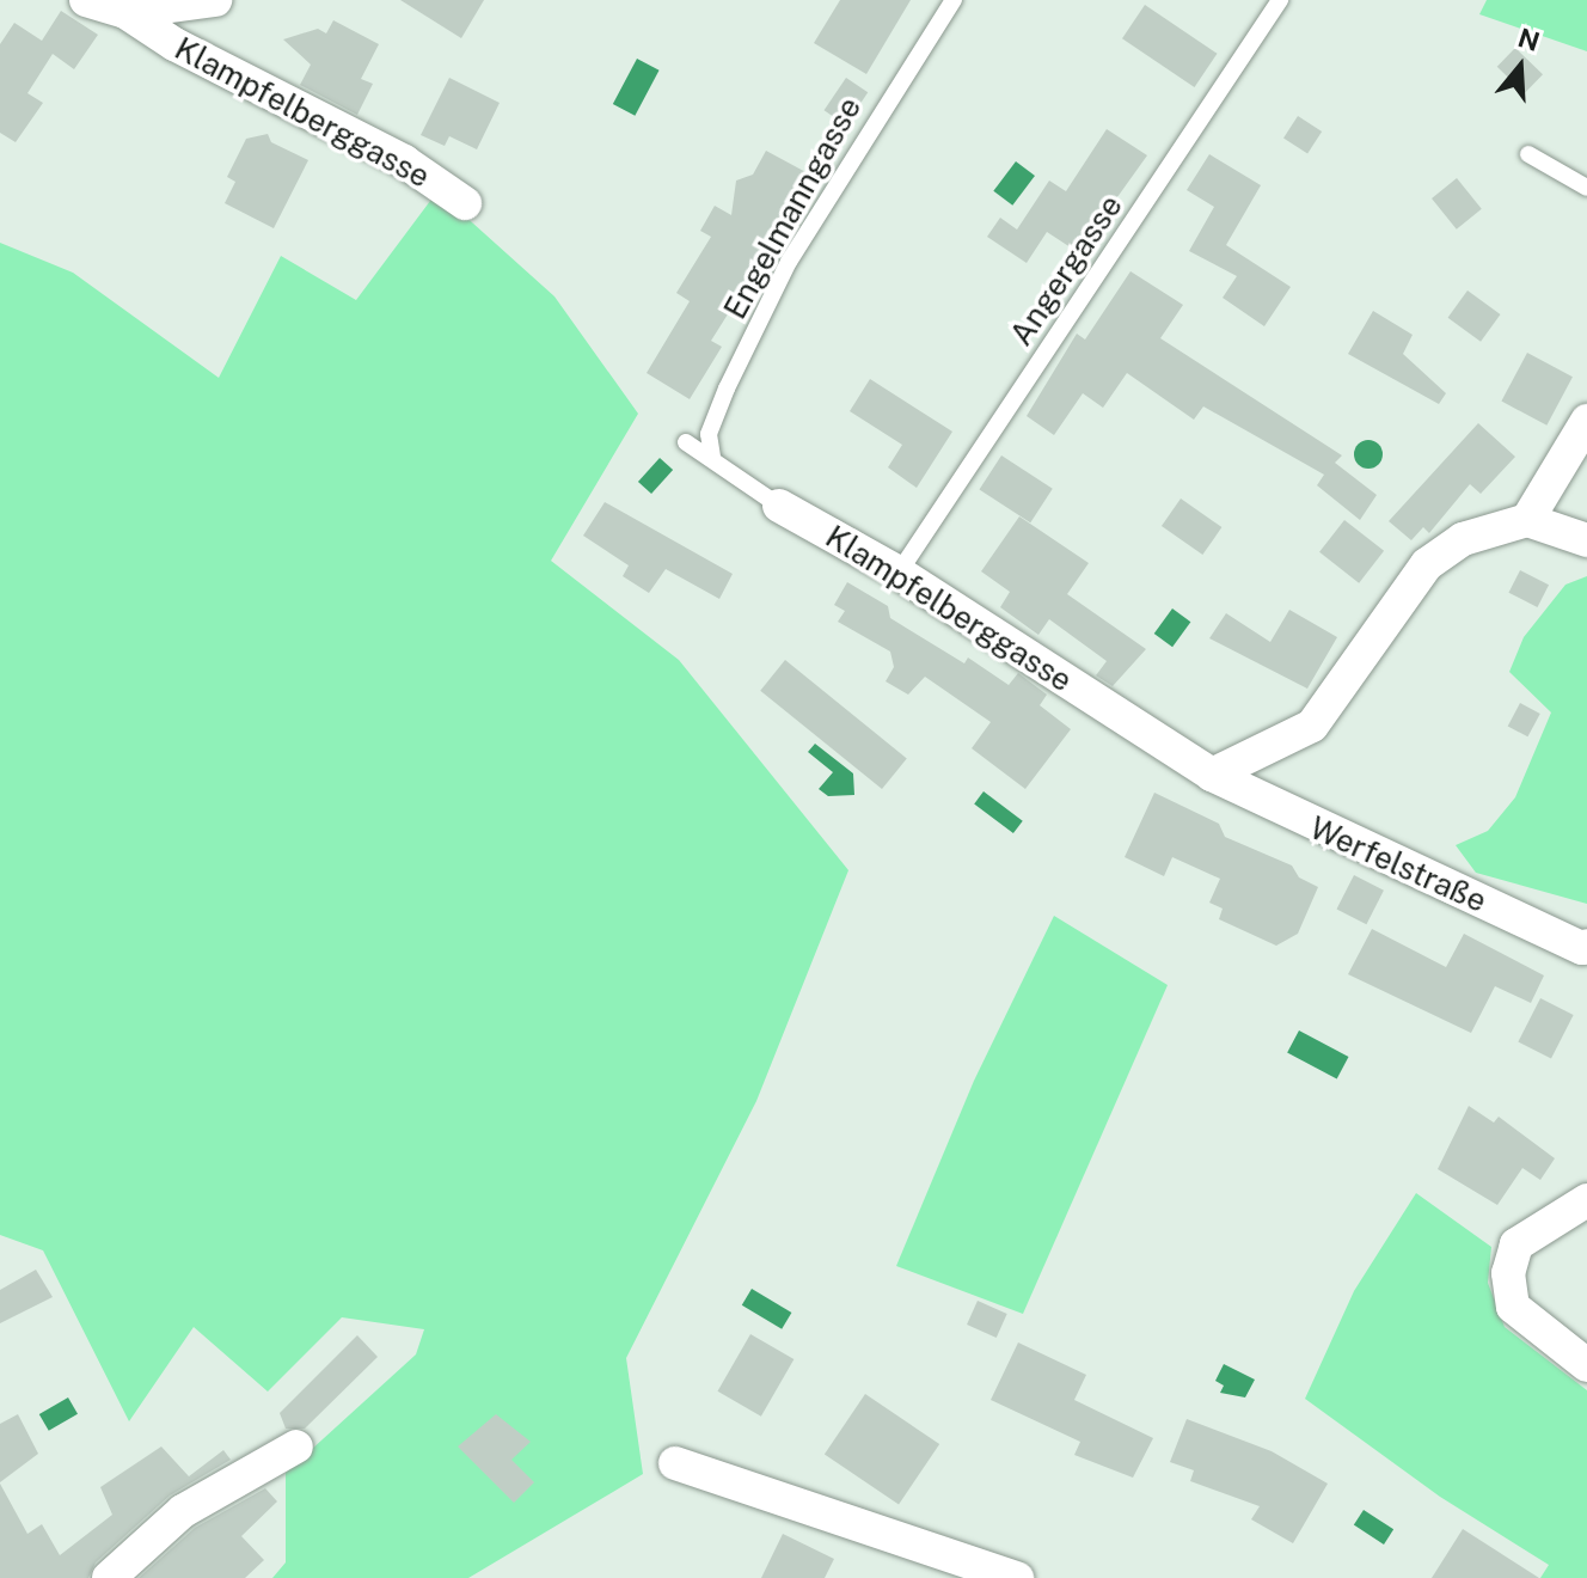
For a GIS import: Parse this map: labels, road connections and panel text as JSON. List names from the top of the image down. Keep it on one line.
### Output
{"streets":{"street":["Klampfelberggasse","Werfelstraße"],"lane":["Engelmanngasse","Angergasse"]},"crossings":[["Klampfelberggasse","Engelmanngasse"],["Klampfelberggasse","Angergasse"],["Klampfelberggasse","Werfelstraße"]],"north":"top"}
